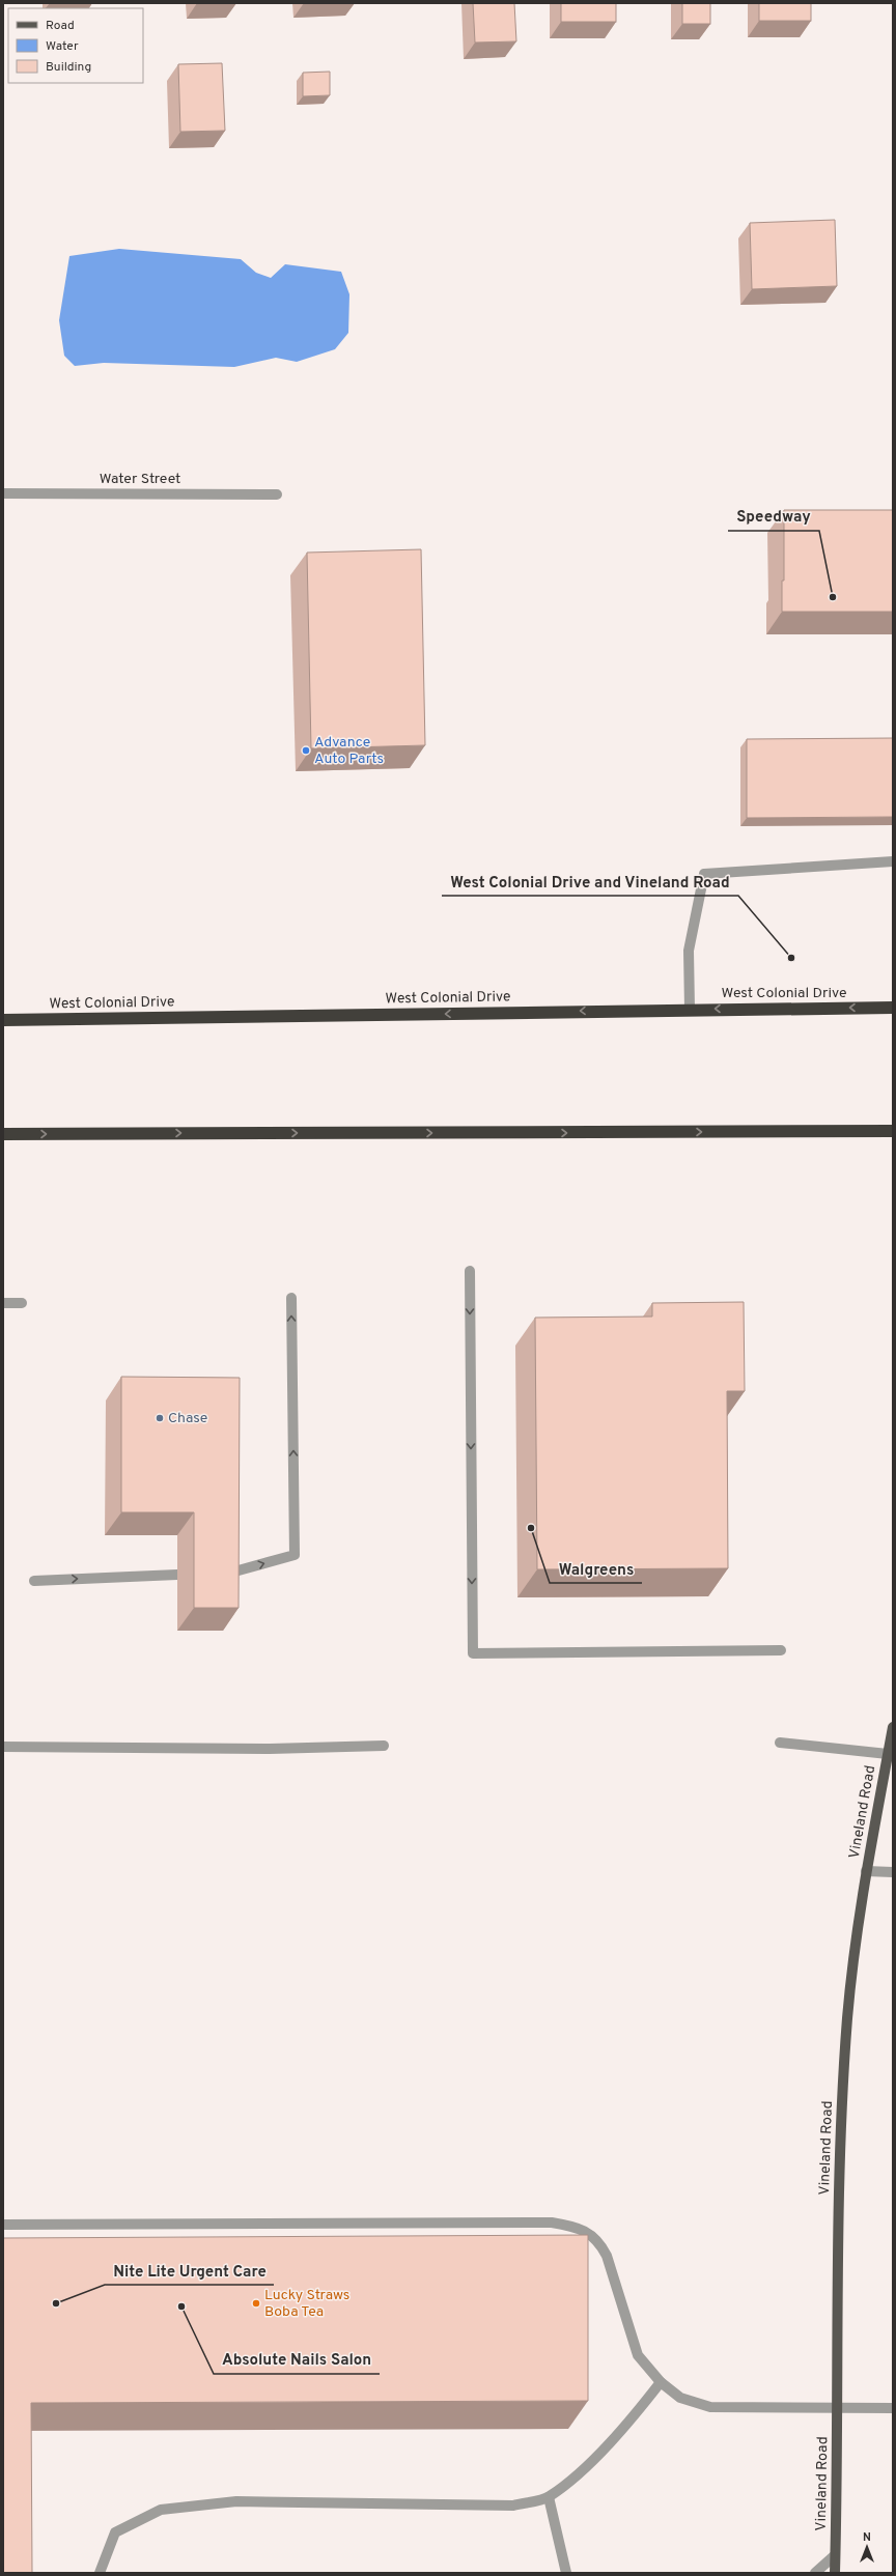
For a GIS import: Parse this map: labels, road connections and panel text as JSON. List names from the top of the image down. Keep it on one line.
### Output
{"streets":{"highway":["West Colonial Drive"],"main road":["Vineland Road"],"street":["Water Street"]},"one_way":["West Colonial Drive"],"places":["Speedway","Advance Auto Parts","West Colonial Drive and Vineland Road","Chase","Walgreens","Nite Lite Urgent Care","Lucky Straws Boba Tea","Absolute Nails Salon"],"legend":["Road","Water","Building"],"north":"top"}
